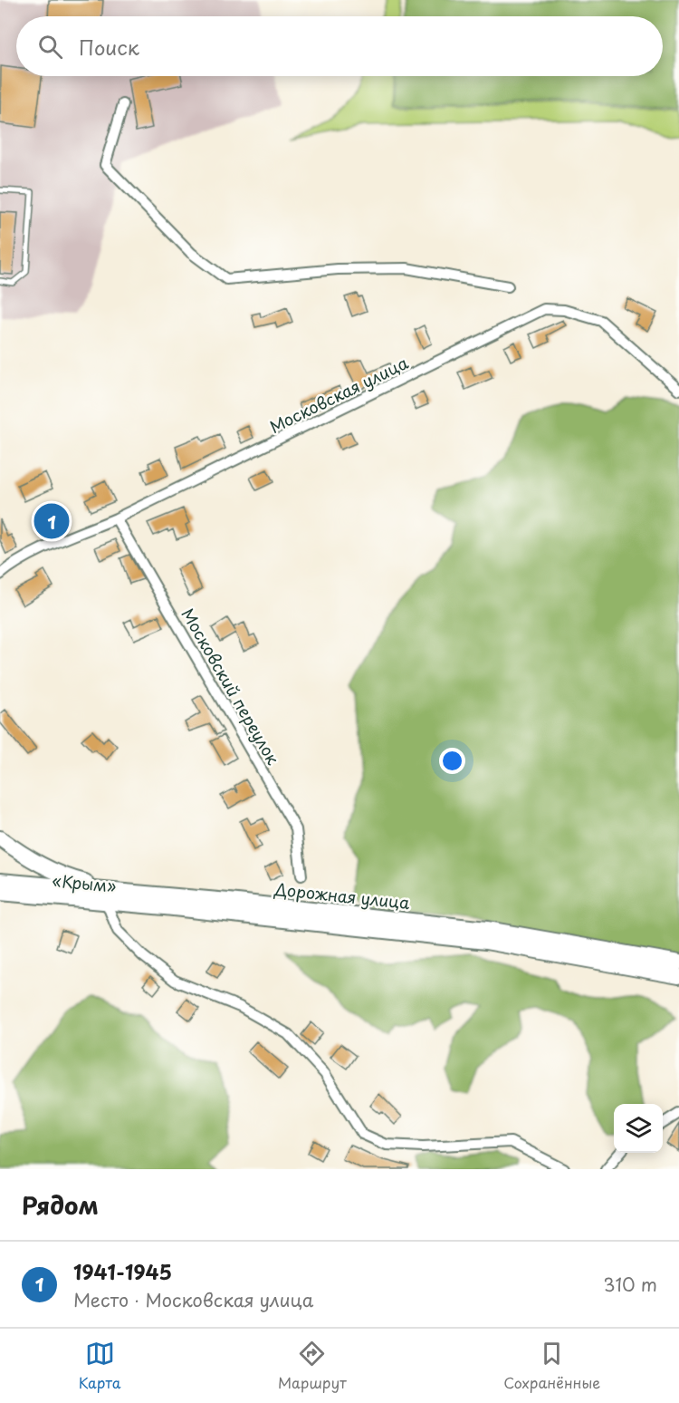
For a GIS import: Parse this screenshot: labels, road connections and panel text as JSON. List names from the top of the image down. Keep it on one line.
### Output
{"streets":{"main road":["«Крым»","Дорожная улица"],"street":["Московская улица","Московский переулок"]},"crossings":[["Московская улица","Московский переулок"],["«Крым»","Дорожная улица"]],"page":{"search":"Поиск","pins":"1","heading":"Рядом","list":[{"mark":"1","name":"1941-1945","note":"Место · Московская улица","value":"310 m"}],"nav":["Карта","Маршрут","Сохранённые"]}}
